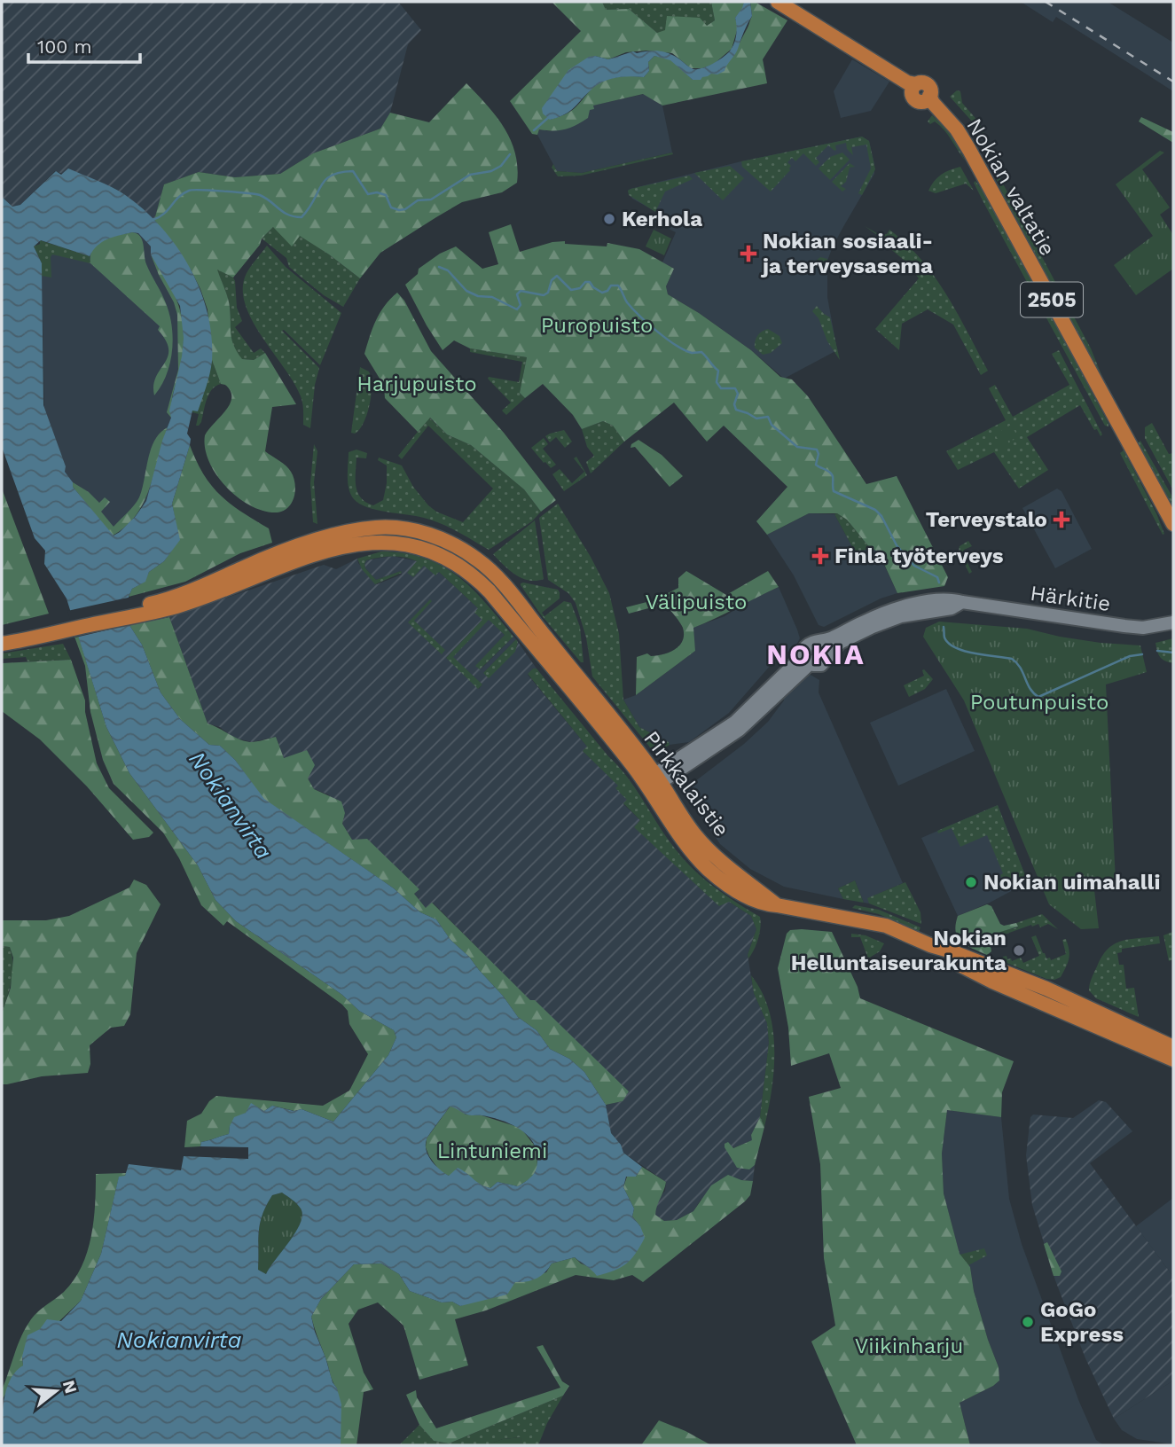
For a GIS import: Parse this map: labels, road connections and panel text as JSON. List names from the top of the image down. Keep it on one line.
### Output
{"streets":{"main road":["Nokian valtatie","2505","Härkitie","Pirkkalaistie"]},"districts":["NOKIA"],"water":["Nokianvirta"],"parks":["Puropuisto","Harjupuisto","Välipuisto","Poutunpuisto","Lintuniemi","Viikinharju"],"places":{"other":["Kerhola","Nokian uimahalli","Nokian Helluntaiseurakunta","GoGo Express"],"health":["Nokian sosiaali- ja terveysasema","Terveystalo","Finla työterveys"]},"scale_bar":"100 m","north":"right"}
